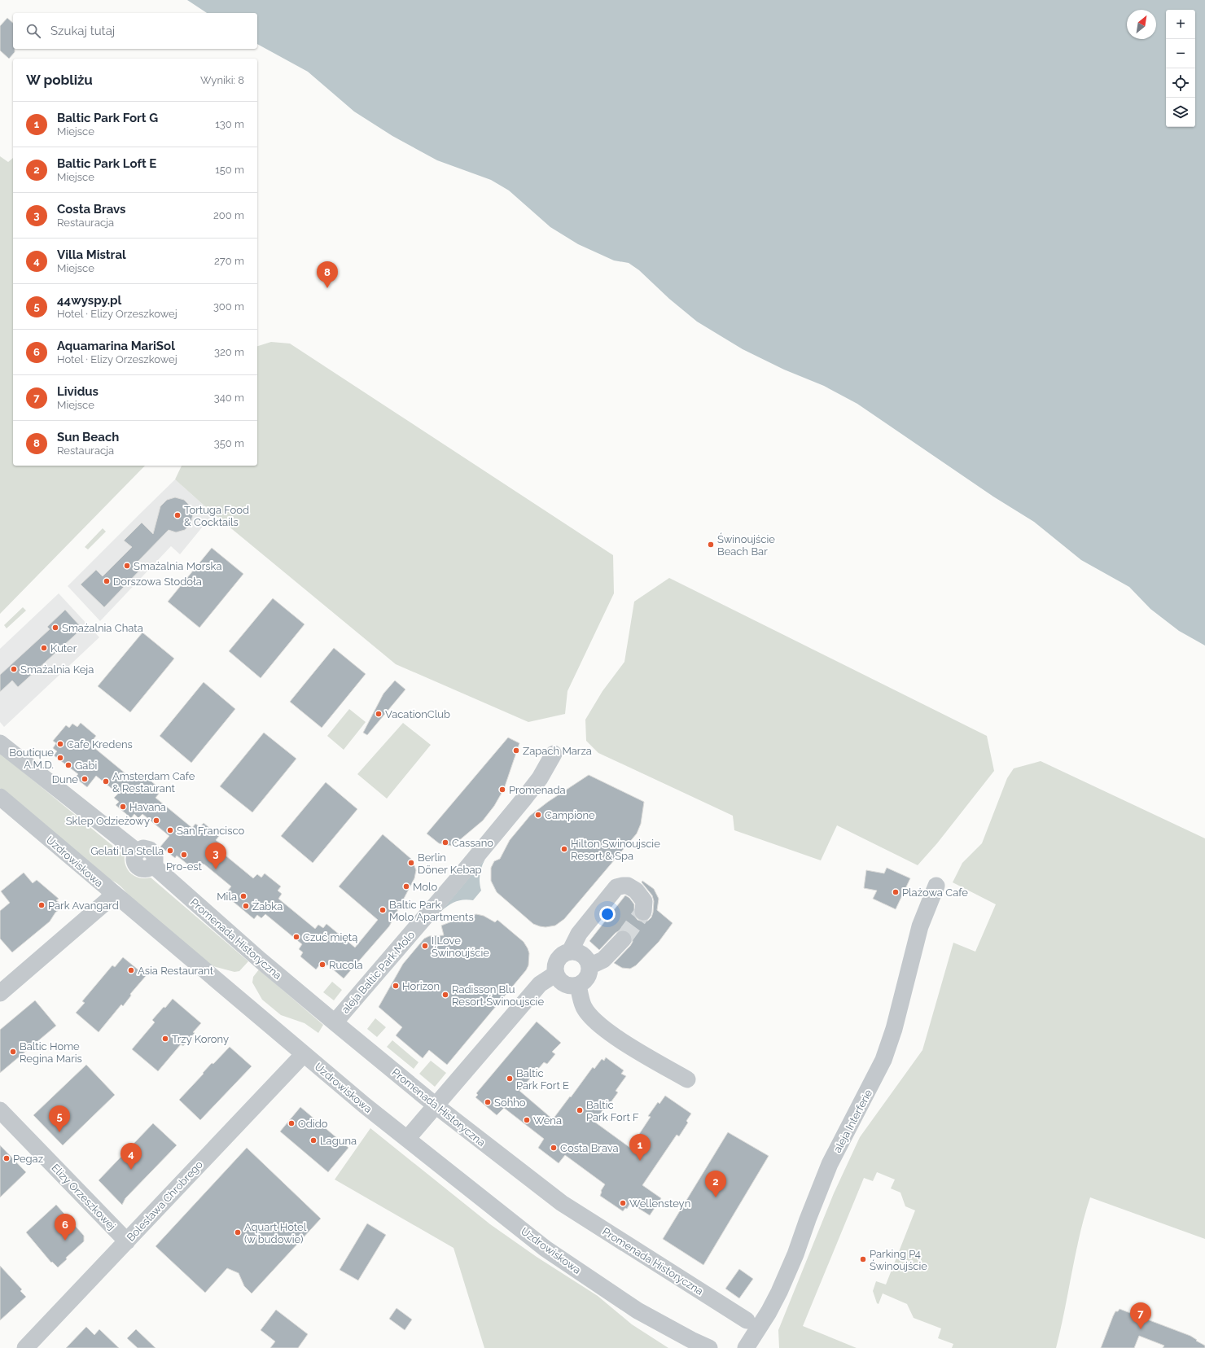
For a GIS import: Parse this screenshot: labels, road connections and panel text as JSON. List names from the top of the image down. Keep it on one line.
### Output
{"streets":{"street":["Uzdrowiskowa","Promenada Historyczna","aleja Baltic Park Molo","aleja Interferie","Elizy Orzeszkowej","Bolesława Chrobrego"]},"crossings":[["Uzdrowiskowa","Bolesława Chrobrego"],["Promenada Historyczna","aleja Baltic Park Molo"],["Elizy Orzeszkowej","Bolesława Chrobrego"]],"places":["Tortuga Food & Cocktails","Świnoujście Beach Bar","Smażalnia Morska","Dorszowa Stodoła","Smażalnia Chata","Kuter","Smażalnia Keja","VacationClub","Cafe Kredens","Zapach Marza","Boutique A.M.D.","Gabi","Dune","Amsterdam Cafe & Restaurant","Promenada","Havana","Campione","Sklep Odzieżowy","San Francisco","Cassano","Hilton Swinoujscie Resort & Spa","Gelati La Stella","Pro-est","Berlin Döner Kebap","Molo","Plażowa Cafe","Mila","Park Avangard","Żabka","Baltic Park Molo Apartments","Czuć miętą","I Love Świnoujście","Rucola","Asia Restaurant","Horizon","Radisson Blu Resort Świnoujscie","Trzy Korony","Baltic Home Regina Maris","Baltic Park Fort E","Sohho","Baltic Park Fort F","Wena","Odido","Laguna","Costa Brava","Pegaz","Wellensteyn","Aquart Hotel (w budowie)","Parking P4 Świnoujście"],"north":"top right","page":{"map_buttons":["+","−"],"search":"Szukaj tutaj","heading":["W pobliżu","Wyniki: 8"],"list":[{"mark":"1","name":"Baltic Park Fort G","note":"Miejsce","value":"130 m"},{"mark":"2","name":"Baltic Park Loft E","note":"Miejsce","value":"150 m"},{"mark":"3","name":"Costa Bravs","note":"Restauracja","value":"200 m"},{"mark":"4","name":"Villa Mistral","note":"Miejsce","value":"270 m"},{"mark":"5","name":"44wyspy.pl","note":"Hotel · Elizy Orzeszkowej","value":"300 m"},{"mark":"6","name":"Aquamarina MariSol","note":"Hotel · Elizy Orzeszkowej","value":"320 m"},{"mark":"7","name":"Lividus","note":"Miejsce","value":"340 m"},{"mark":"8","name":"Sun Beach","note":"Restauracja","value":"350 m"}],"pins":["8","3","5","1","4","2","6","7"]}}
